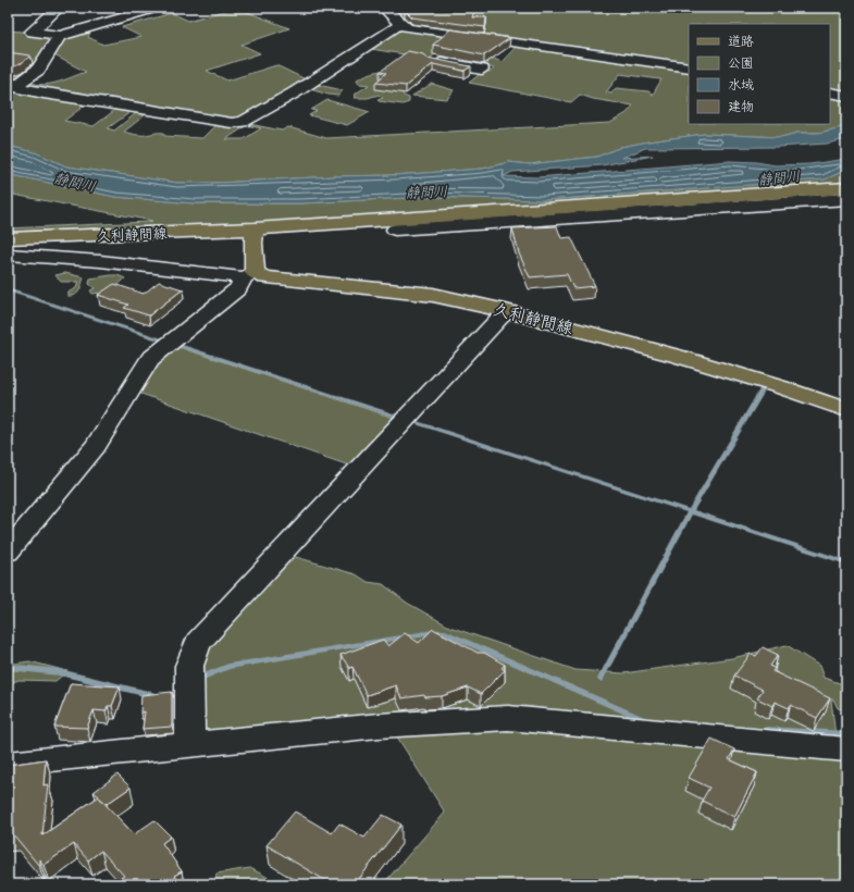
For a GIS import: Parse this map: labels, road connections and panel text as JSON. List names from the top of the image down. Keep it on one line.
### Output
{"streets":{"main road":["久利静間線"]},"water":["静間川"],"legend":["道路","公園","水域","建物"]}
